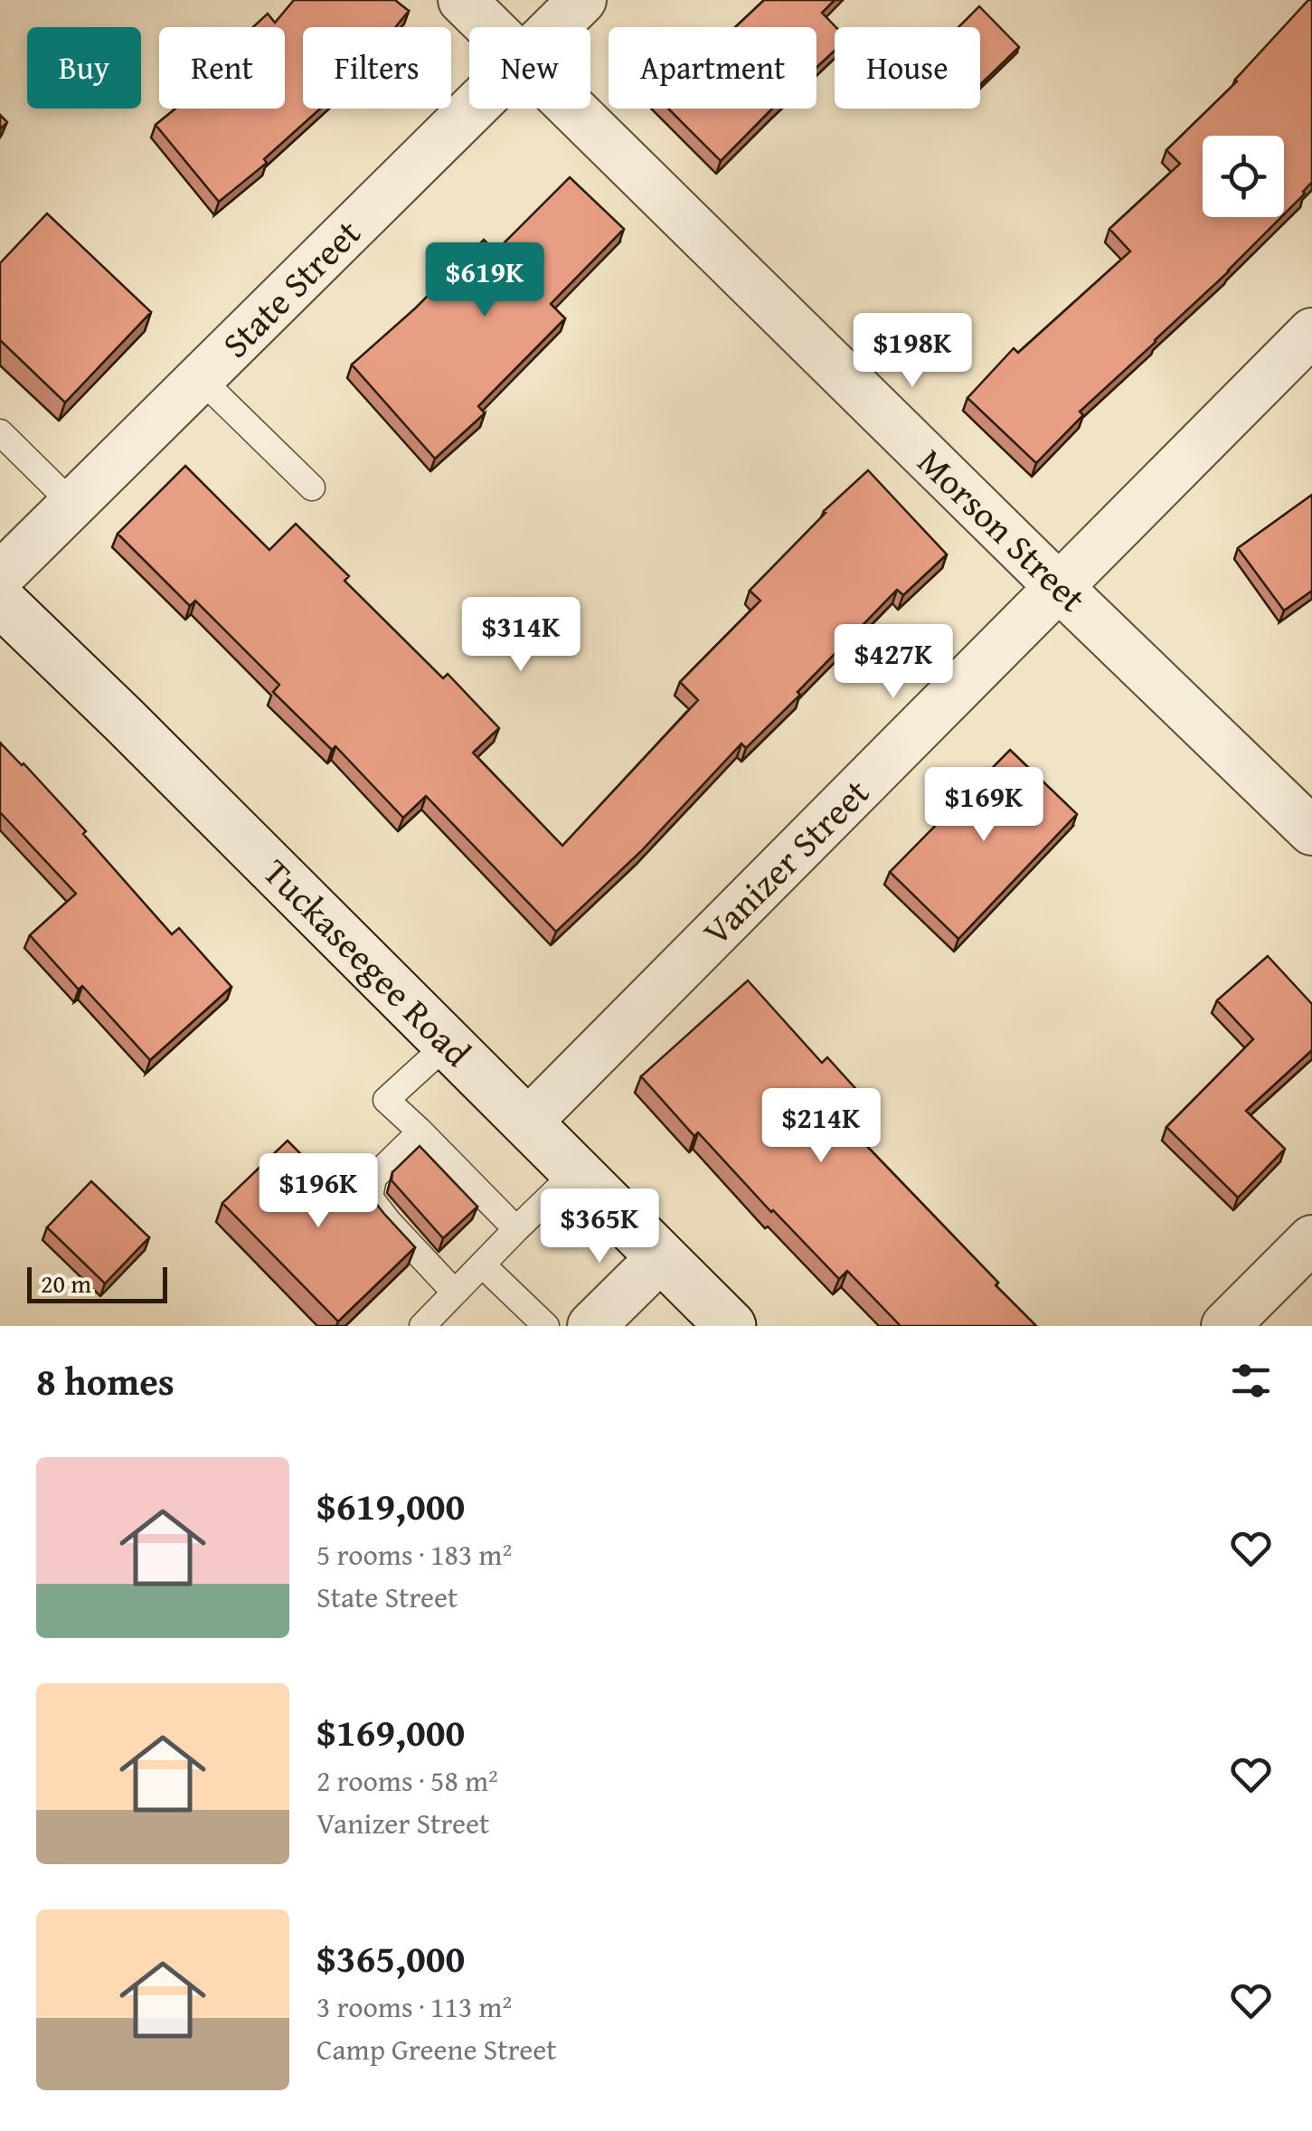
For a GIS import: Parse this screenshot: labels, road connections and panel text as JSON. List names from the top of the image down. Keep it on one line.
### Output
{"streets":{"main road":["Tuckaseegee Road"],"street":["State Street","Morson Street","Vanizer Street"]},"crossings":[["Morson Street","Vanizer Street"],["Vanizer Street","Tuckaseegee Road"]],"scale_bar":"20 m","page":{"chip":["Buy","Rent","Filters","New","Apartment","House"],"price":["$619K","$198K","$314K","$427K","$169K","$214K","$196K","$365K"],"scale":"20 m","heading":"8 homes","list":[{"name":"$619,000","note":"5 rooms · 183 m² · State Street"},{"name":"$169,000","note":"2 rooms · 58 m² · Vanizer Street"},{"name":"$365,000","note":"3 rooms · 113 m² · Camp Greene Street"}]}}
